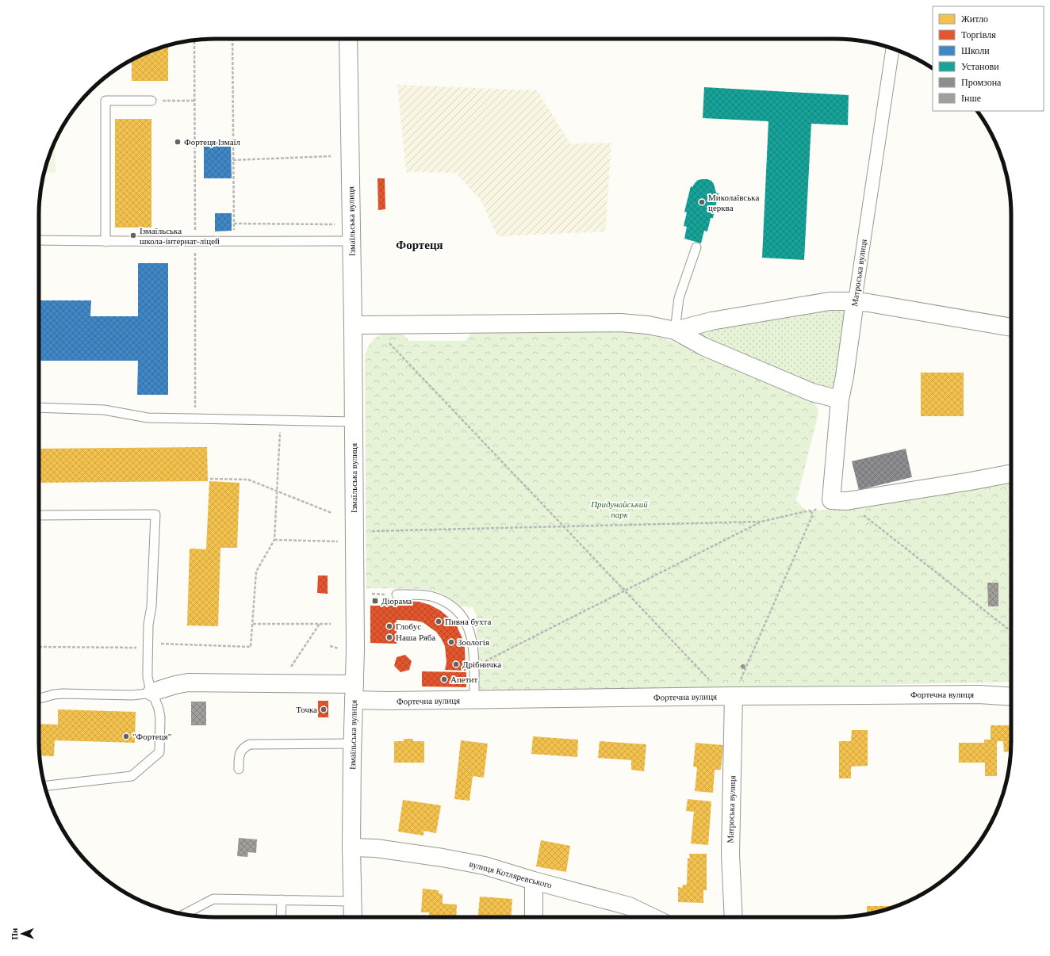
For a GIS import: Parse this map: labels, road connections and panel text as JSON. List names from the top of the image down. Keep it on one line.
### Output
{"streets":{"street":["Ізмаїльська вулиця","Матроська вулиця","Фортечна вулиця","вулиця Котляревського"]},"crossings":[["Ізмаїльська вулиця","Фортечна вулиця"],["Ізмаїльська вулиця","вулиця Котляревського"],["Матроська вулиця","Фортечна вулиця"]],"districts":["Фортеця"],"parks":["Придунайський парк"],"places":{"other":["Фортеця Ізмаїл","Миколаївська церква","Ізмаїльська школа-інтернат-ліцей","Пивна бухта","Глобус","Наша Ряба","Зоологія","Дрібничка","Апетит","Точка","\"Фортеця\""],"transit":["Діорама"]},"legend":["Житло","Торгівля","Школи","Установи","Промзона","Інше"],"north":"left"}
